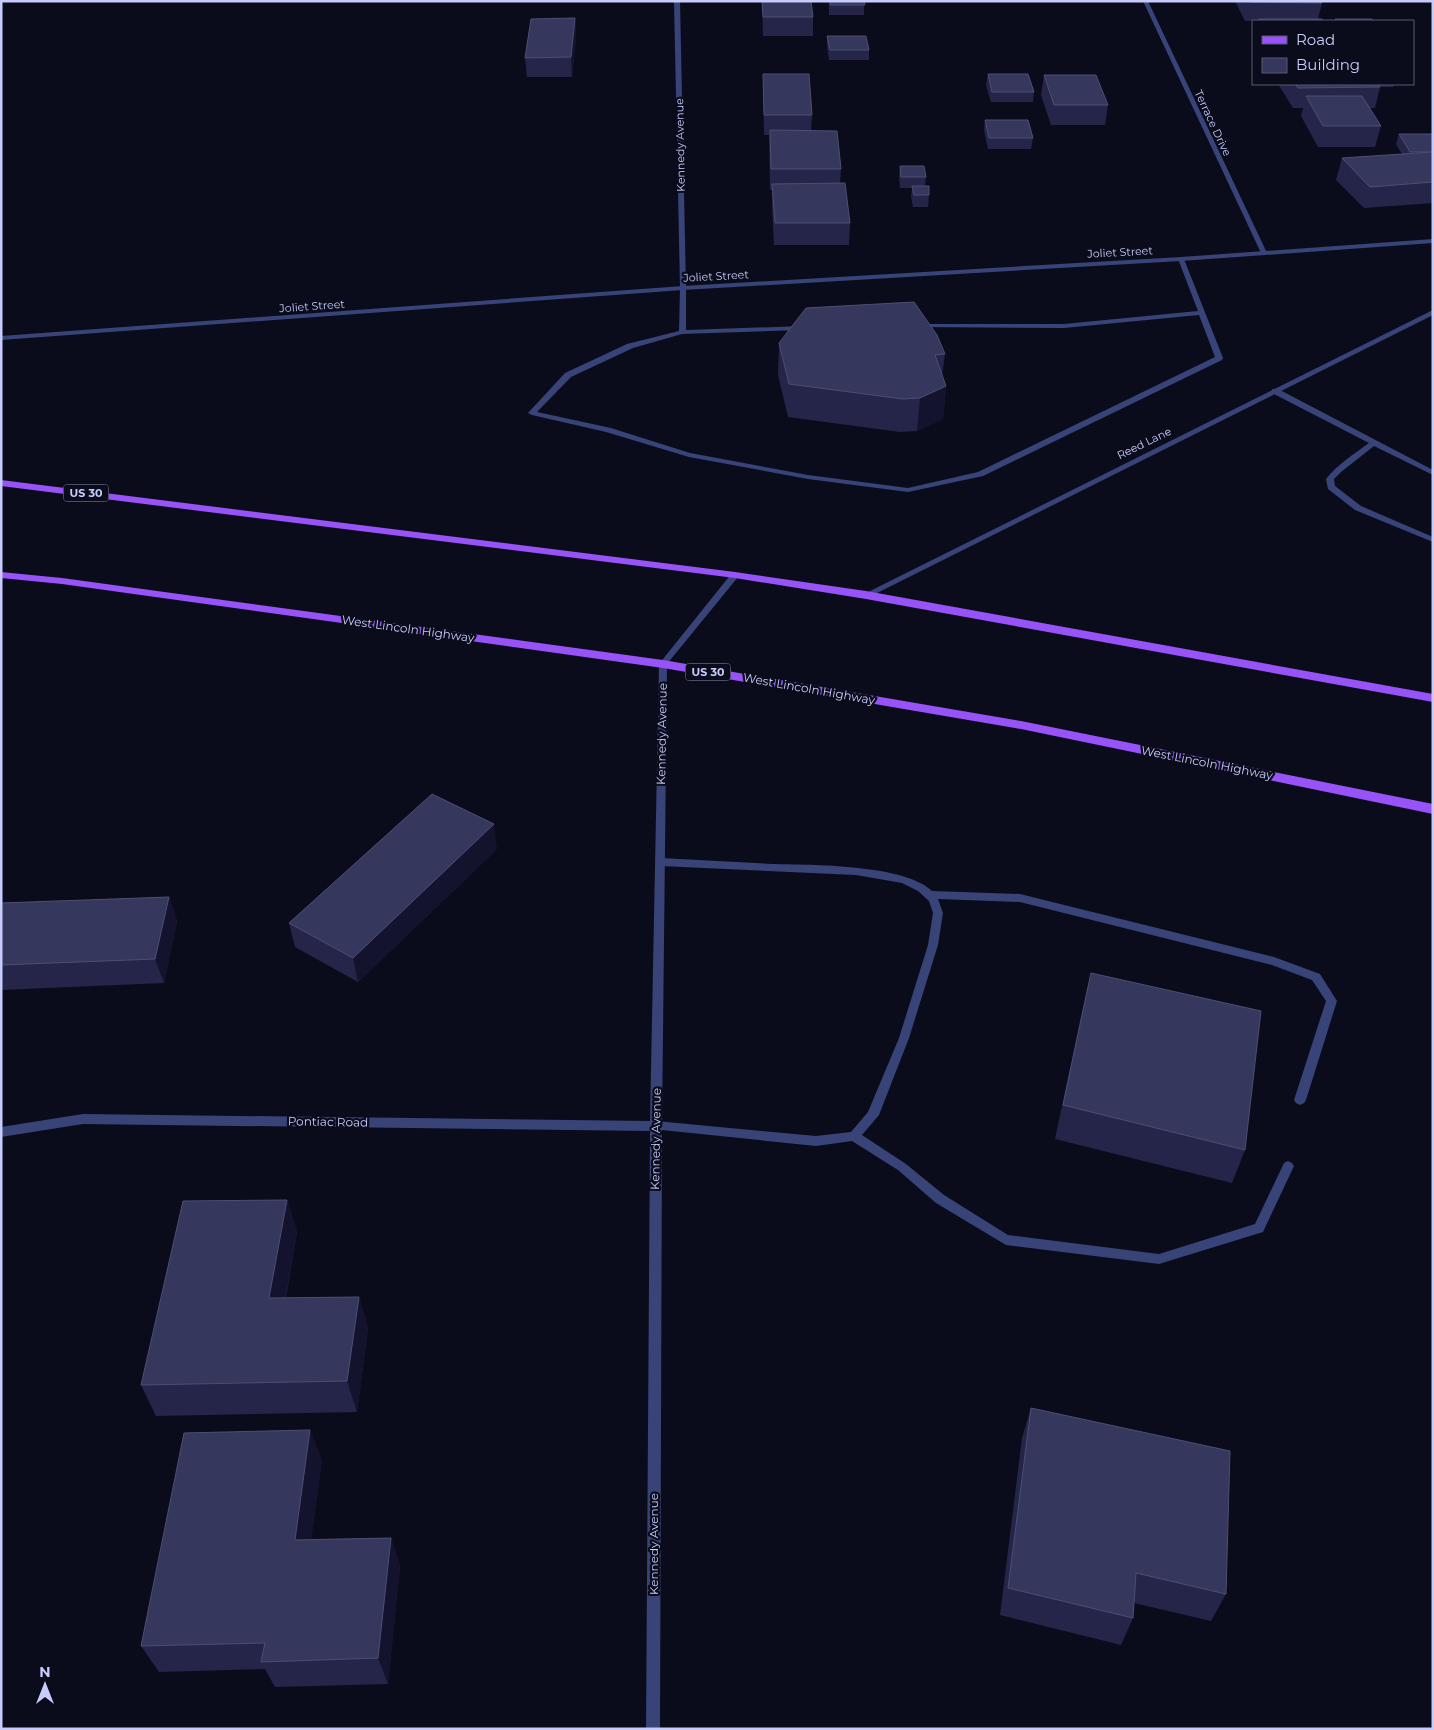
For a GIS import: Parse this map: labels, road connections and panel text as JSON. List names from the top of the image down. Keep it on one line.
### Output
{"streets":{"main road":["US 30","West Lincoln Highway"],"street":["Terrace Drive","Kennedy Avenue","Joliet Street","Reed Lane","Pontiac Road"]},"crossings":[["Terrace Drive","Joliet Street"],["Kennedy Avenue","Joliet Street"],["Kennedy Avenue","West Lincoln Highway"],["Kennedy Avenue","Pontiac Road"],["Reed Lane","US 30"]],"legend":["Road","Building"],"north":"top"}
